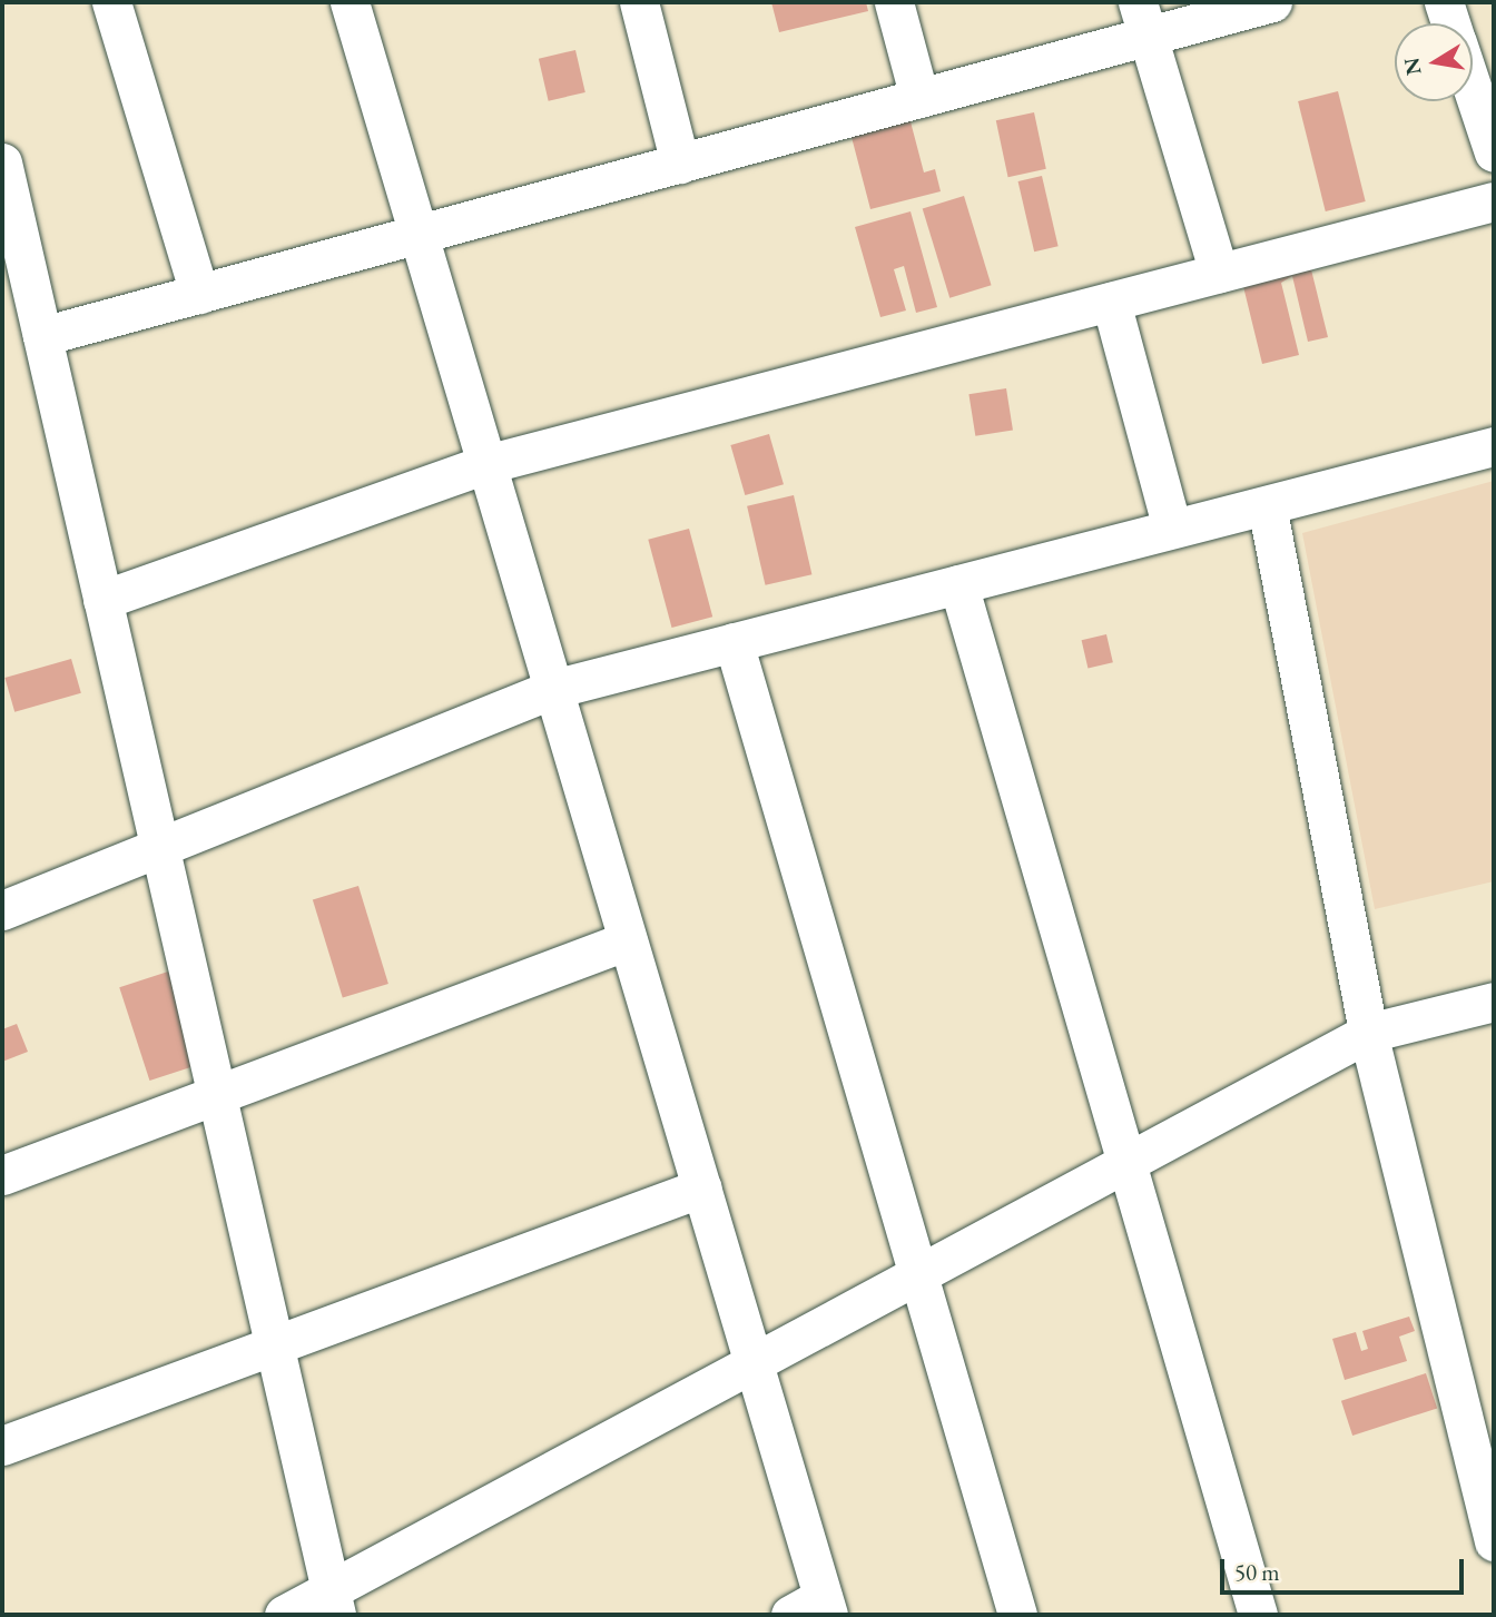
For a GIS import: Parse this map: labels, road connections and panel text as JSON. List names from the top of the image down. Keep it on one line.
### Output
{"scale_bar":"50 m","north":"left"}
